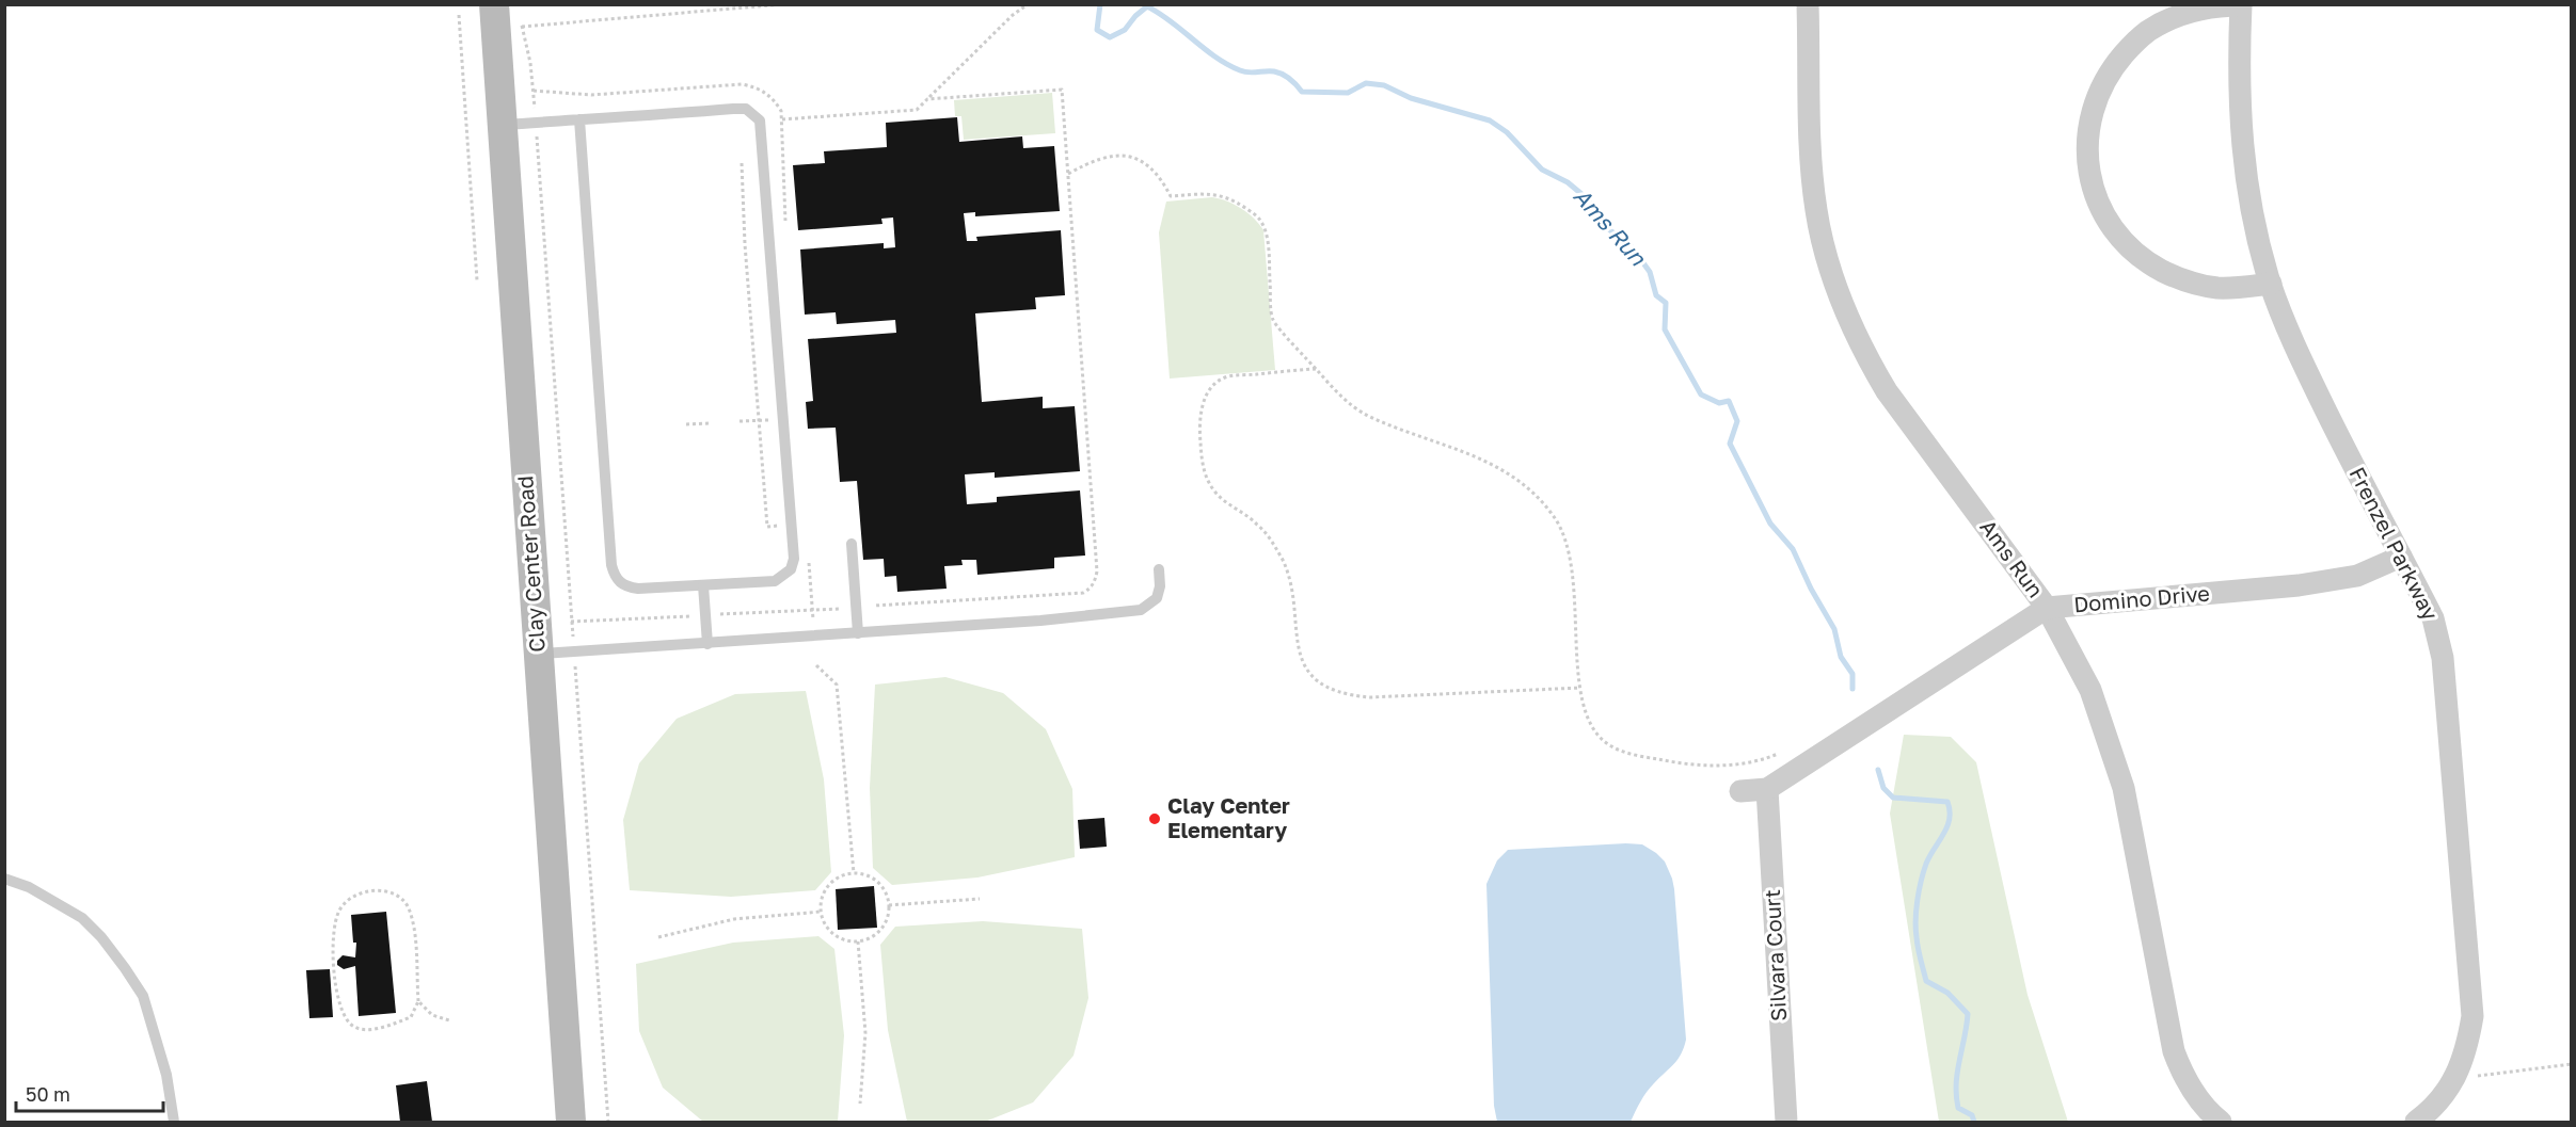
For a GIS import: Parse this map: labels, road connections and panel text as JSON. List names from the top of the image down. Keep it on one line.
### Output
{"streets":{"street":["Frenzel Parkway","Ams Run","Clay Center Road","Domino Drive","Silvara Court"]},"crossings":[["Frenzel Parkway","Domino Drive"],["Ams Run","Domino Drive"],["Domino Drive","Silvara Court"]],"water":["Ams Run"],"places":["Clay Center Elementary"],"scale_bar":"50 m"}
